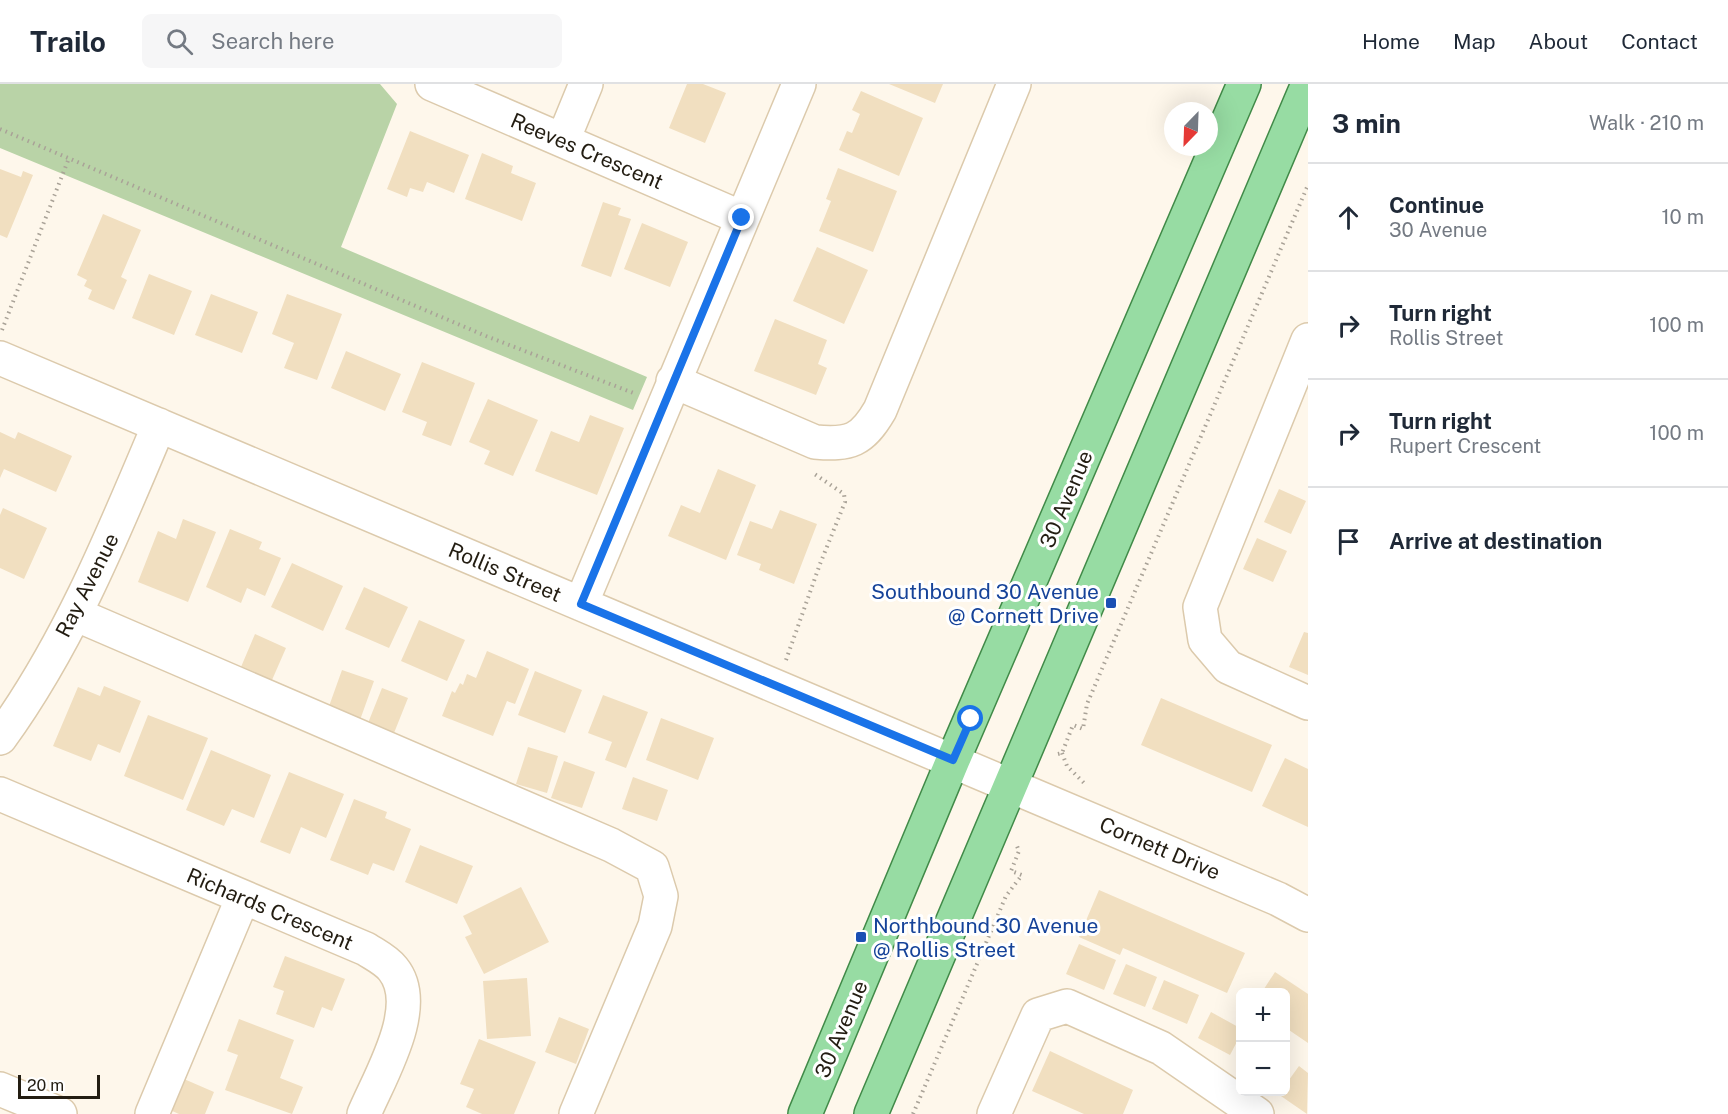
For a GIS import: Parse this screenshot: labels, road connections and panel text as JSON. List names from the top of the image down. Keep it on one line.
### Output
{"streets":{"main road":["30 Avenue"],"street":["Reeves Crescent","Rollis Street","Ray Avenue","Cornett Drive","Richards Crescent"]},"crossings":[["30 Avenue","Rollis Street"],["Rollis Street","Ray Avenue"],["Rollis Street","Cornett Drive"]],"places":{"transit":["Southbound 30 Avenue @ Cornett Drive","Northbound 30 Avenue @ Rollis Street"]},"scale_bar":"20 m","north":"bottom left","page":{"header":"Trailo","search":"Search here","nav":["Home","Map","About","Contact"],"heading":["3 min","Walk · 210 m"],"list":[["Continue","30 Avenue","10 m"],["Turn right","Rollis Street","100 m"],["Turn right","Rupert Crescent","100 m"],"Arrive at destination"],"map_buttons":["+","−"],"scale":"20 m"}}
